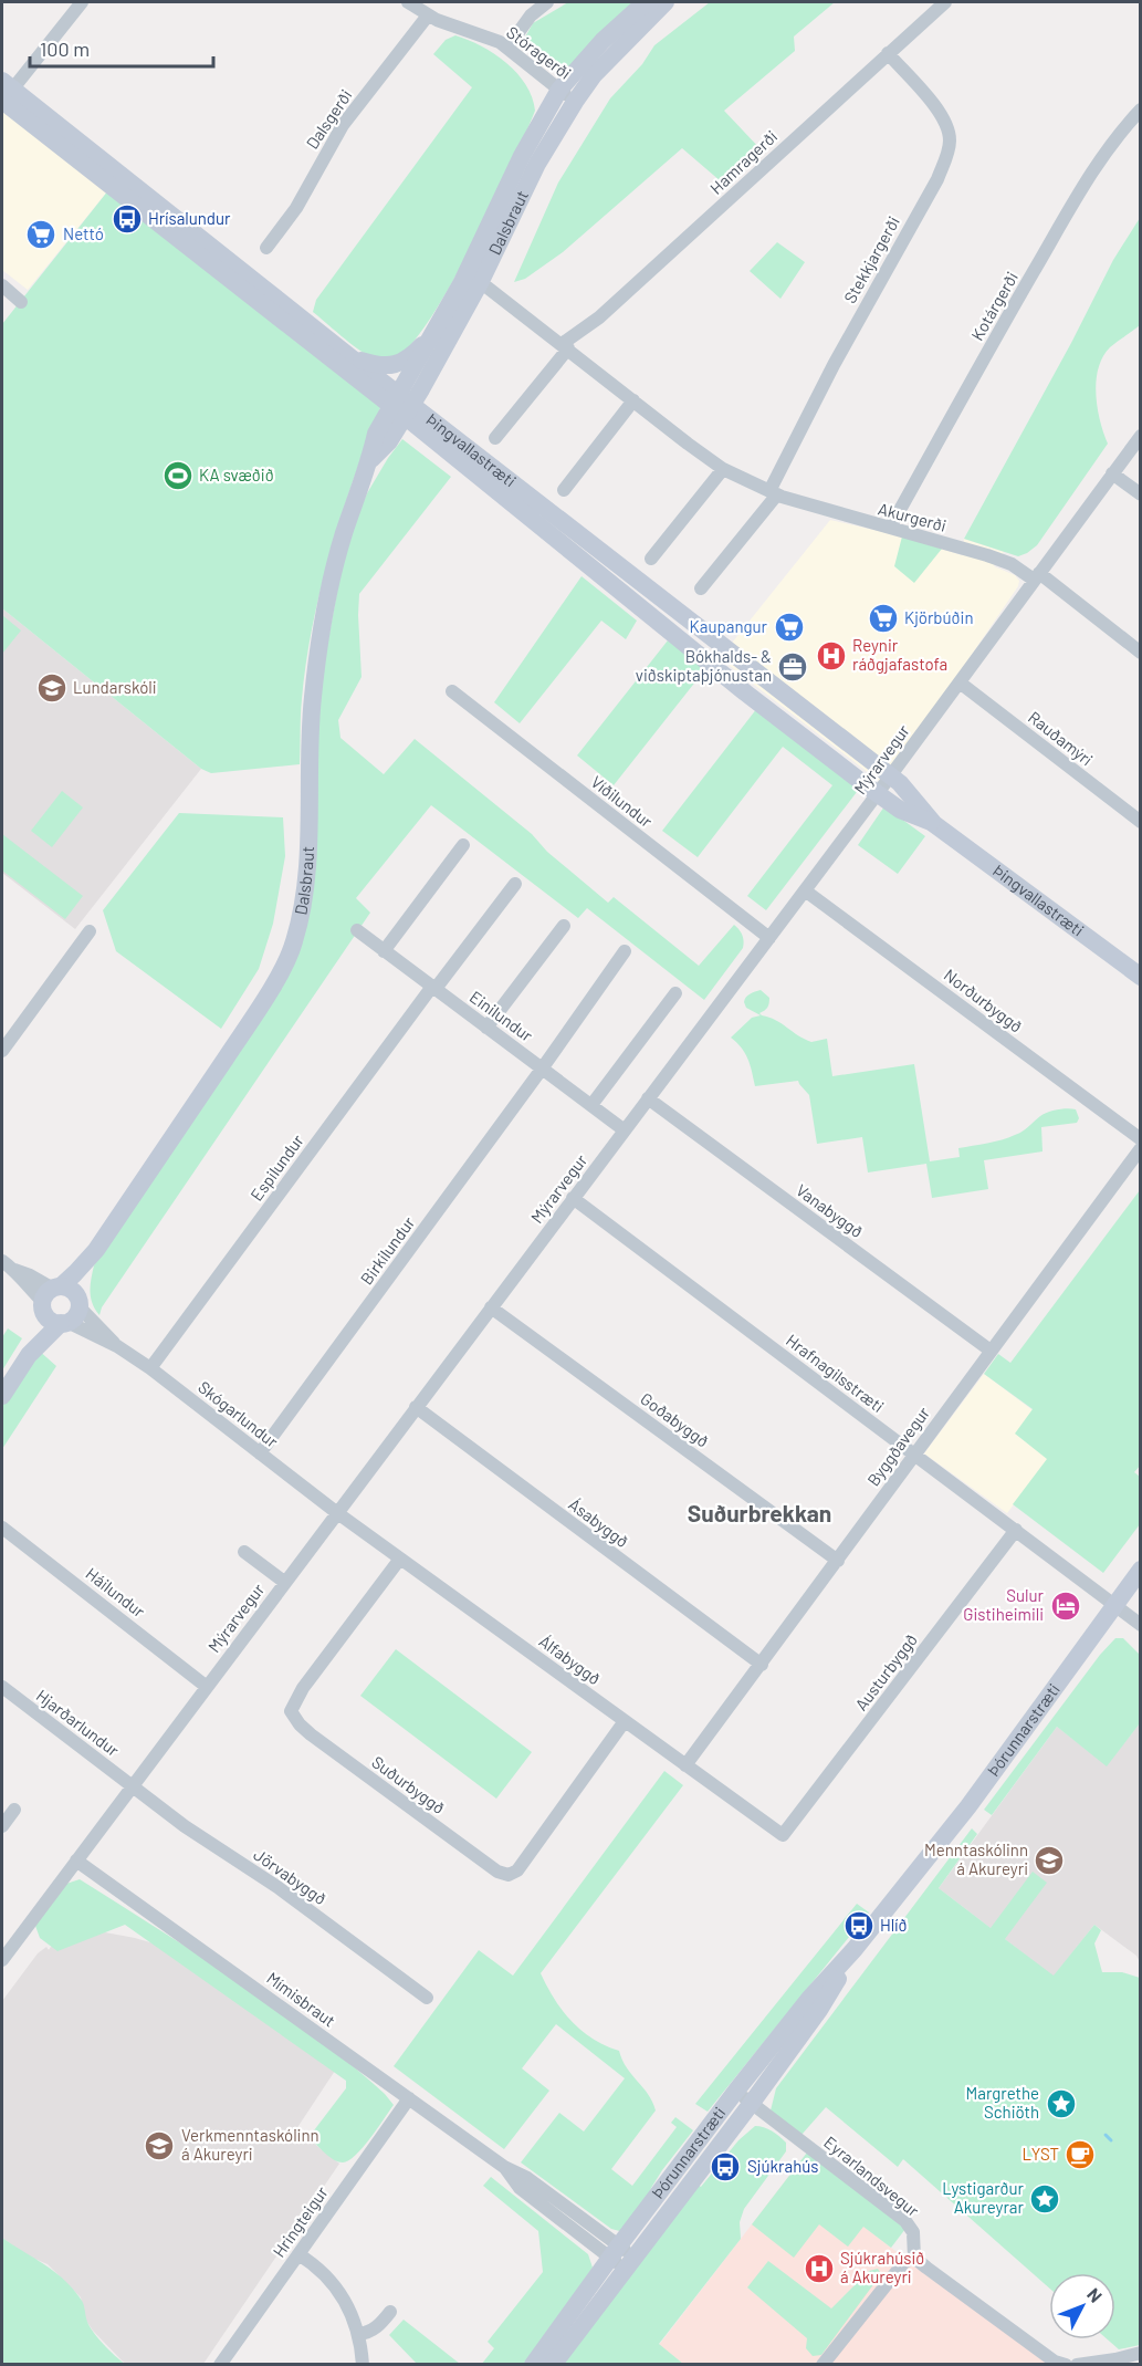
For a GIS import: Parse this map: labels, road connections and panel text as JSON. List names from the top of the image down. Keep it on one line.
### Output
{"streets":{"street":["Stóragerði","Dalsgerði","Hamragerði","Dalsbraut","Stekkjargerði","Kotárgerði","Þingvallastræti","Akurgerði","Rauðamýri","Mýrarvegur","Víðilundur","Norðurbyggð","Einilundur","Espilundur","Vanabyggð","Birkilundur","Hrafnagilsstræti","Skógarlundur","Goðabyggð","Byggðavegur","Ásabyggð","Háilundur","Álfabyggð","Austurbyggð","Hjarðarlundur","Þórunnarstræti","Suðurbyggð","Jörvabyggð","Mímisbraut","Eyrarlandsvegur","Hringteigur"]},"crossings":[["Stóragerði","Dalsgerði"],["Stóragerði","Dalsbraut"],["Hamragerði","Stekkjargerði"],["Hamragerði","Akurgerði"],["Dalsbraut","Þingvallastræti"],["Dalsbraut","Akurgerði"],["Dalsbraut","Skógarlundur"],["Stekkjargerði","Akurgerði"],["Kotárgerði","Akurgerði"],["Þingvallastræti","Mýrarvegur"],["Akurgerði","Mýrarvegur"],["Rauðamýri","Mýrarvegur"],["Mýrarvegur","Víðilundur"],["Mýrarvegur","Norðurbyggð"],["Mýrarvegur","Einilundur"],["Mýrarvegur","Vanabyggð"],["Mýrarvegur","Hrafnagilsstræti"],["Mýrarvegur","Skógarlundur"],["Mýrarvegur","Goðabyggð"],["Mýrarvegur","Ásabyggð"],["Mýrarvegur","Háilundur"],["Mýrarvegur","Álfabyggð"],["Mýrarvegur","Hjarðarlundur"],["Mýrarvegur","Jörvabyggð"],["Mýrarvegur","Mímisbraut"],["Einilundur","Espilundur"],["Einilundur","Birkilundur"],["Espilundur","Skógarlundur"],["Vanabyggð","Byggðavegur"],["Birkilundur","Skógarlundur"],["Hrafnagilsstræti","Byggðavegur"],["Hrafnagilsstræti","Austurbyggð"],["Hrafnagilsstræti","Þórunnarstræti"],["Skógarlundur","Álfabyggð"],["Goðabyggð","Byggðavegur"],["Byggðavegur","Ásabyggð"],["Byggðavegur","Álfabyggð"],["Álfabyggð","Austurbyggð"],["Álfabyggð","Suðurbyggð"],["Hjarðarlundur","Jörvabyggð"],["Þórunnarstræti","Mímisbraut"],["Þórunnarstræti","Eyrarlandsvegur"],["Mímisbraut","Hringteigur"]],"districts":["Suðurbrekkan"],"places":{"bus stop":["Hrísalundur","Hlíð","Sjúkrahús"],"supermarket":["Nettó","Kjörbúðin","Kaupangur"],"sports":["KA svæðið"],"hospital":["Reynir ráðgjafastofa","Sjúkrahúsið á Akureyri"],"office":["Bókhalds- & viðskiptaþjónustan"],"school or university":["Lundarskóli","Menntaskólinn á Akureyri","Verkmenntaskólinn á Akureyri"],"hotel":["Sulur Gistiheimili"],"place":["Margrethe Schiöth","Lystigarður Akureyrar"],"cafe":["LYST"]},"scale_bar":"100 m","north":"top right"}
